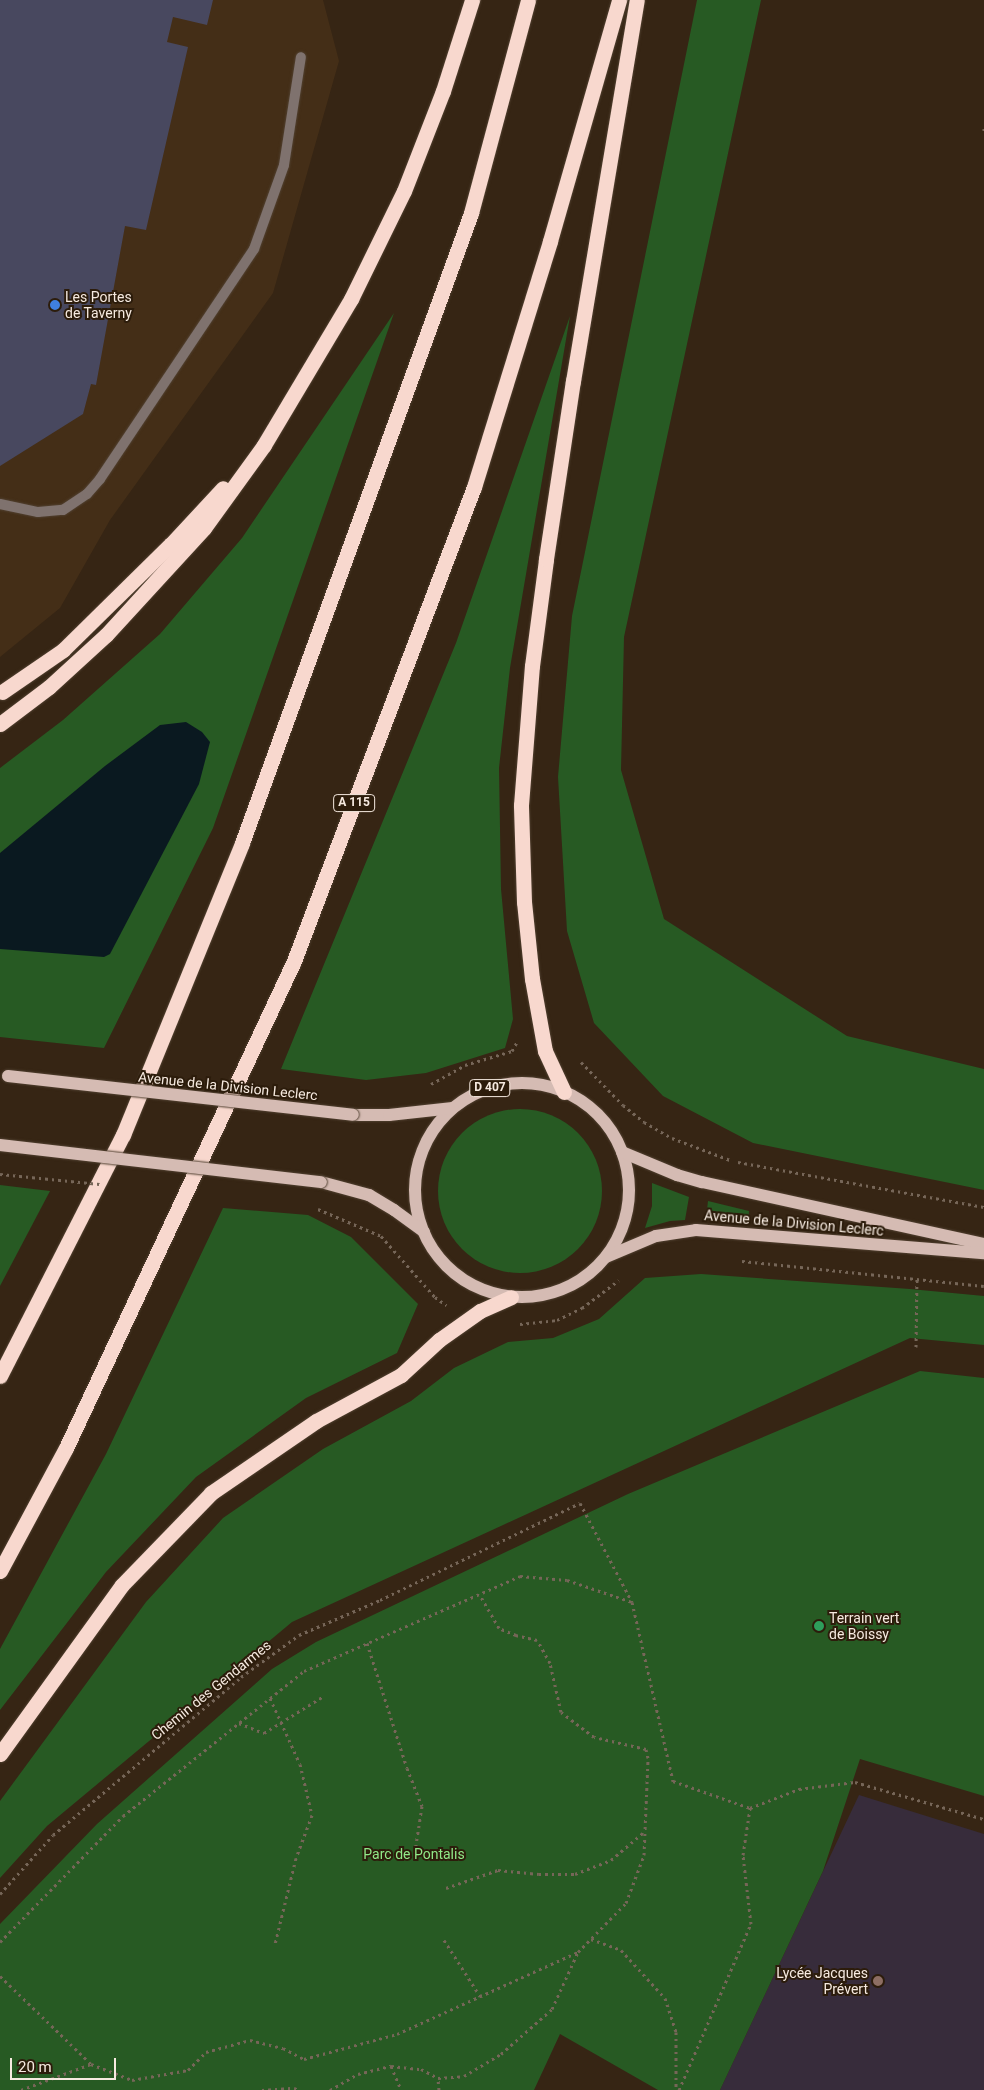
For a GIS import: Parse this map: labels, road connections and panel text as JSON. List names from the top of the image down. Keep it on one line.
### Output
{"streets":{"highway":["A 115"],"main road":["Avenue de la Division Leclerc","D 407"],"path":["Chemin des Gendarmes"]},"crossings":[["Avenue de la Division Leclerc","D 407"]],"parks":["Parc de Pontalis"],"places":["Les Portes de Taverny","Terrain vert de Boissy","Lycée Jacques Prévert"],"scale_bar":"20 m"}
